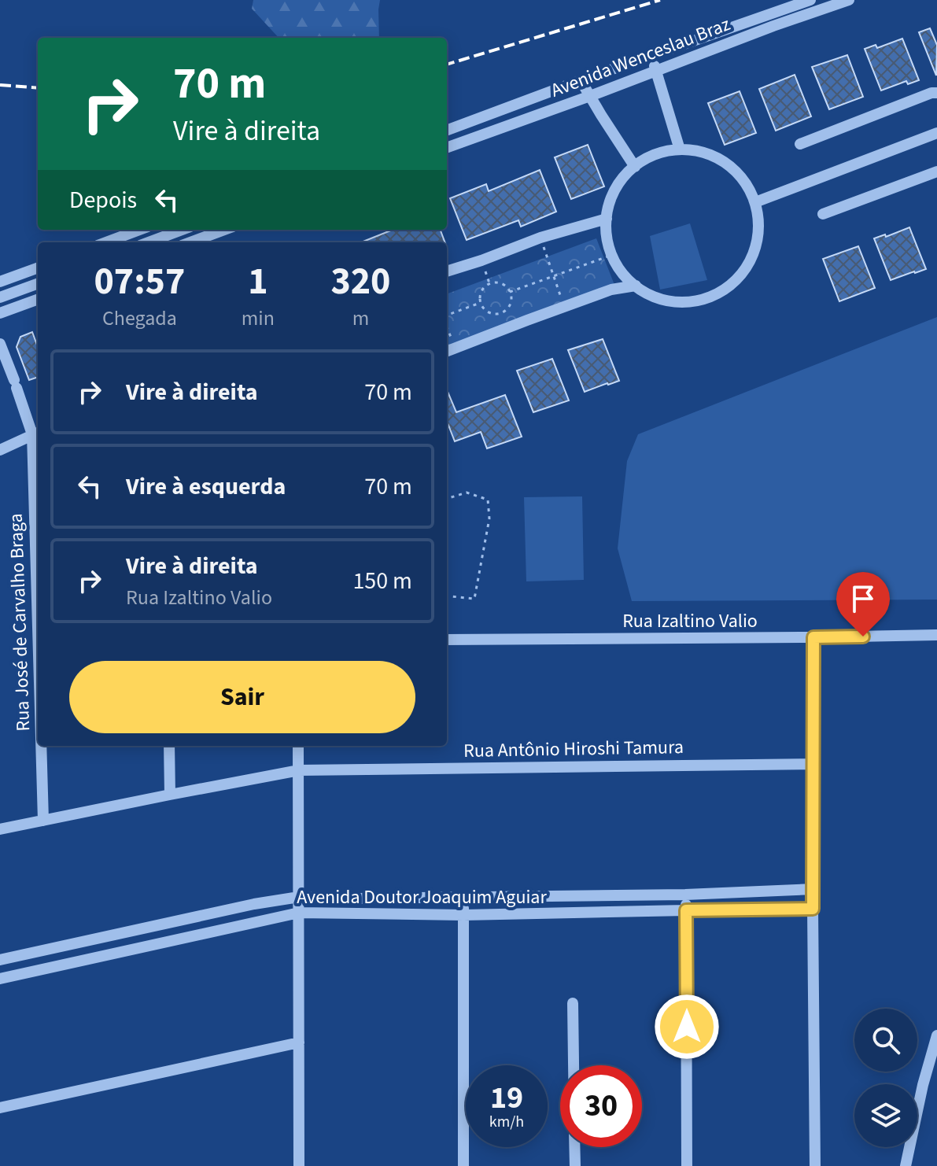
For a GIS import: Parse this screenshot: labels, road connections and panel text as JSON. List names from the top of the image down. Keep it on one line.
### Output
{"streets":{"street":["Avenida Wenceslau Braz","Rua Izaltino Valio","Rua José de Carvalho Braga","Rua Antônio Hiroshi Tamura","Avenida Doutor Joaquim Aguiar"]},"crossings":[["Rua José de Carvalho Braga","Rua Antônio Hiroshi Tamura"]],"page":{"turn":["70 m","Vire à direita"],"then":"Depois","eta":["07:57","Chegada","1","min","320","m"],"list":[{"name":"Vire à direita","value":"70 m"},{"name":"Vire à esquerda","value":"70 m"},{"name":"Vire à direita","note":"Rua Izaltino Valio","value":"150 m"}],"buttons":"Sair","speed":"19 km/h","limit":"30"}}
